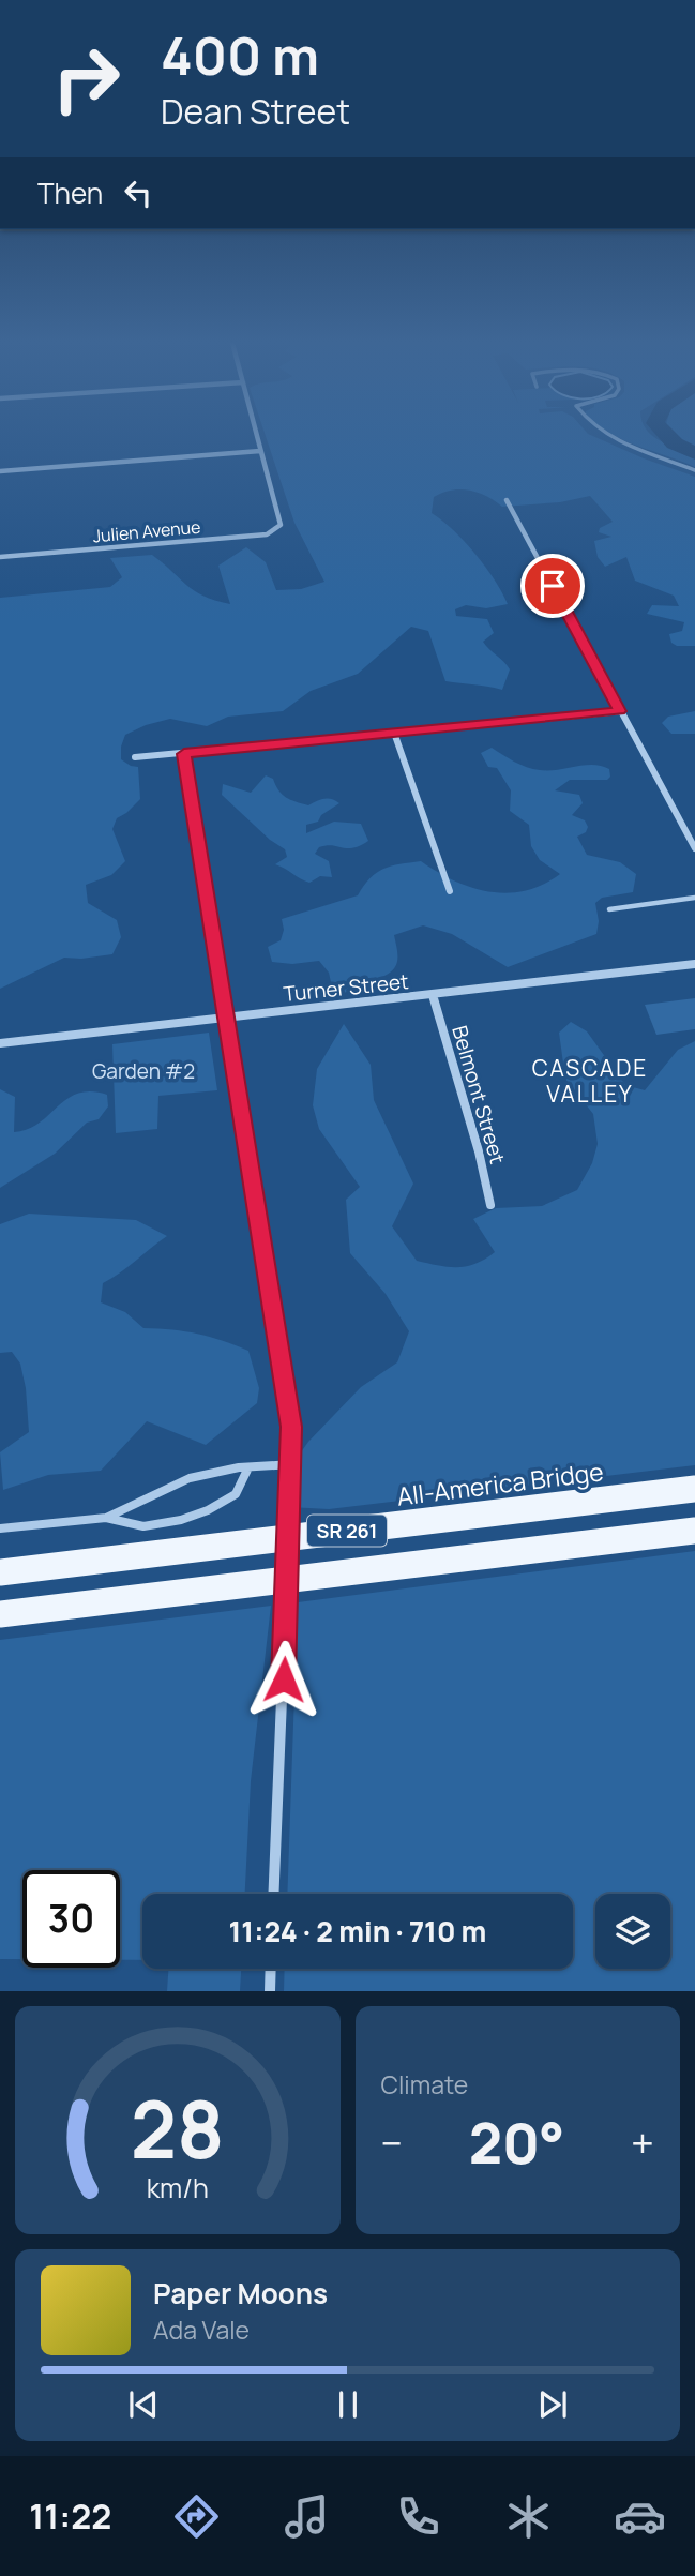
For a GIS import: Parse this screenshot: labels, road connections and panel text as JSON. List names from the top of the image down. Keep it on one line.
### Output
{"streets":{"main road":["All-America Bridge","SR 261"],"street":["Julien Avenue","Turner Street","Belmont Street"]},"crossings":[["Turner Street","Belmont Street"]],"districts":["CASCADE VALLEY"],"parks":["Garden #2"],"page":{"turn":["400 m","Dean Street"],"then":"Then","limit":"30","trip":"11:24 · 2 min · 710 m","tile":"Climate","heat":["−","20°","+"],"song":["Paper Moons","Ada Vale"],"tabs":"11:22","gauge":["28","km/h"]}}
